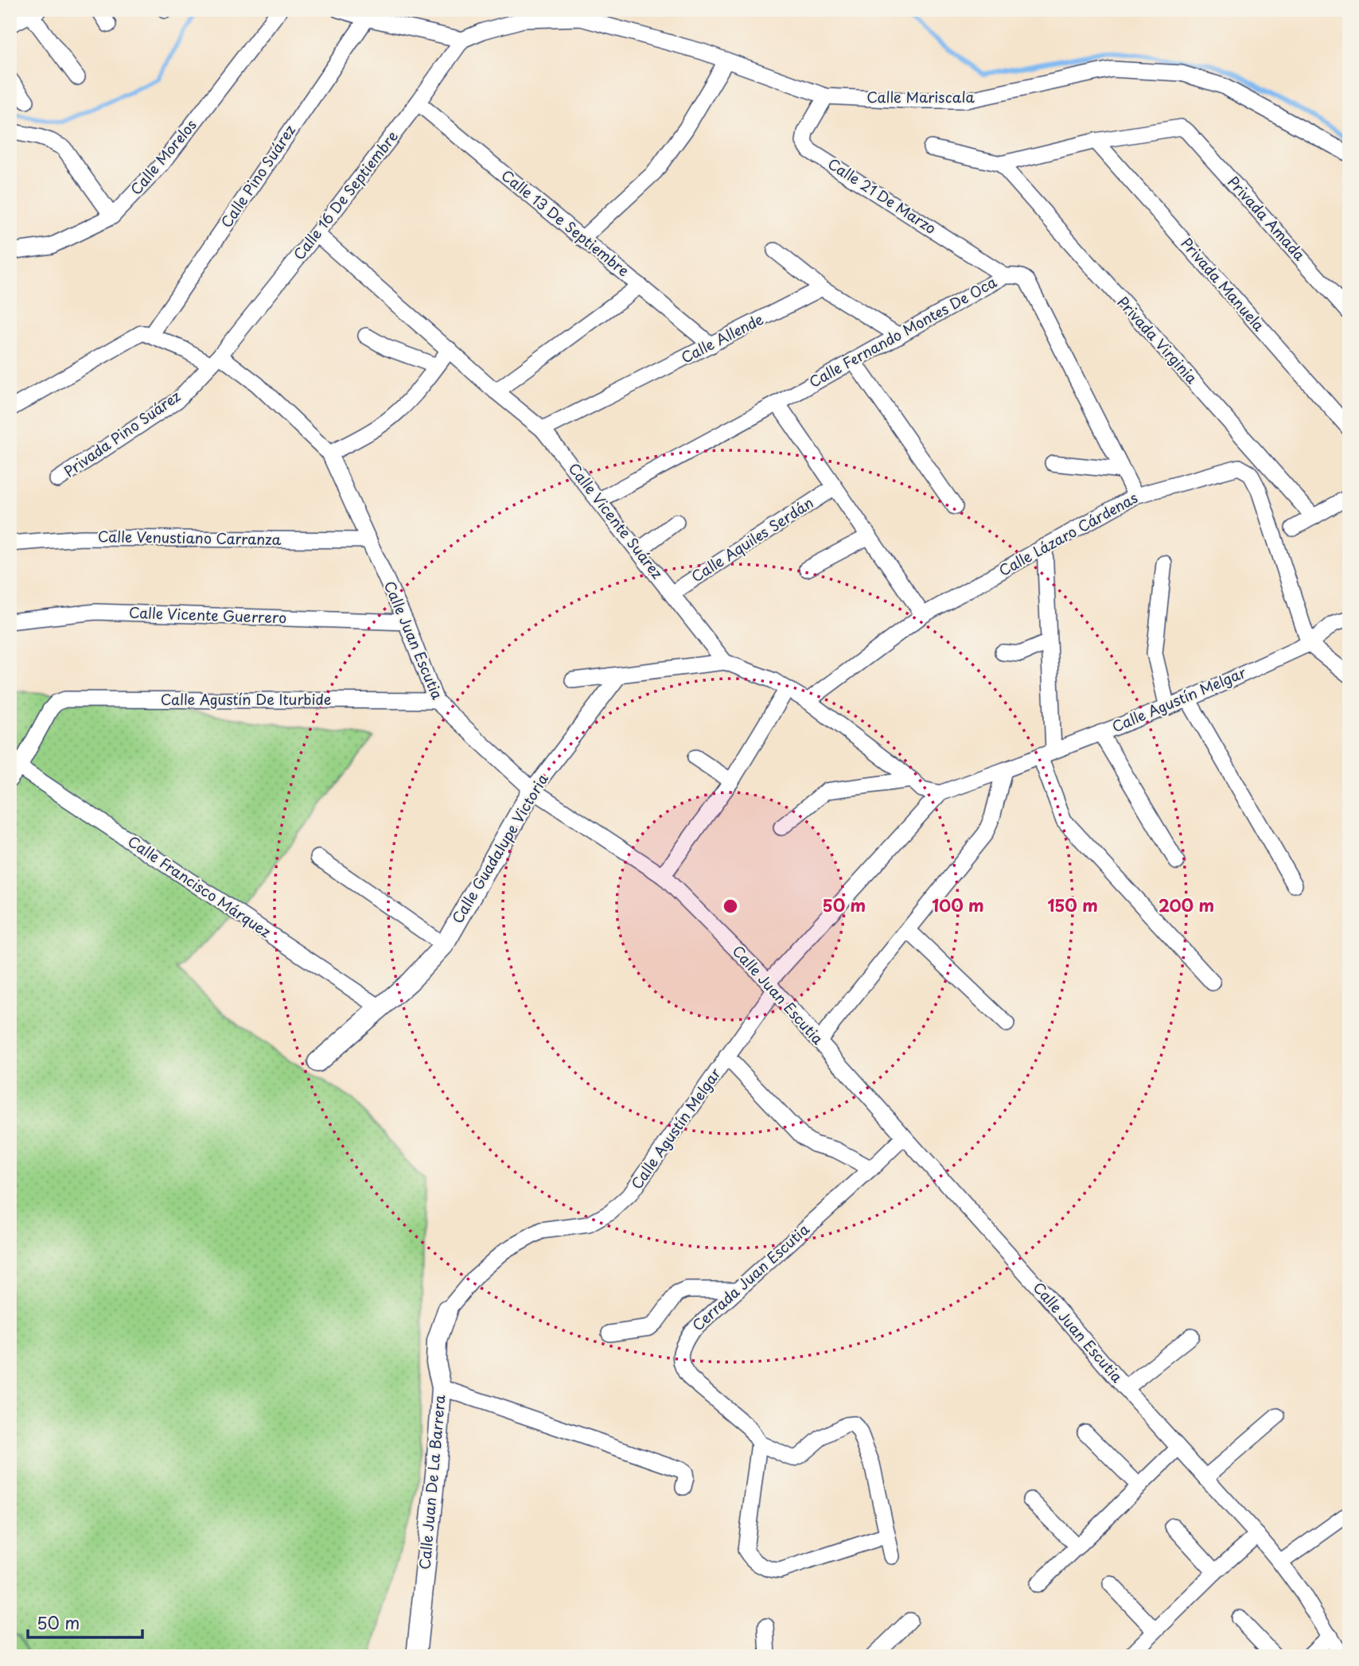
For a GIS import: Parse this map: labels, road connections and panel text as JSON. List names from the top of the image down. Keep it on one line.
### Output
{"streets":{"street":["Calle Mariscala","Calle Morelos","Calle Pino Suárez","Calle 16 De Septiembre","Calle 21 De Marzo","Privada Amada","Calle 13 De Septiembre","Privada Manuela","Calle Fernando Montes De Oca","Calle Allende","Privada Virginia","Privada Pino Suárez","Calle Vicente Suárez","Calle Lázaro Cárdenas","Calle Venustiano Carranza","Calle Aquiles Serdán","Calle Vicente Guerrero","Calle Juan Escutia","Calle Agustín De Iturbide","Calle Agustín Melgar","Calle Guadalupe Victoria","Calle Francisco Márquez","Cerrada Juan Escutia","Calle Juan De La Barrera"]},"crossings":[["Calle Mariscala","Calle 16 De Septiembre"],["Calle Mariscala","Calle 21 De Marzo"],["Calle 16 De Septiembre","Calle 13 De Septiembre"],["Calle 16 De Septiembre","Privada Pino Suárez"],["Calle 16 De Septiembre","Calle Vicente Suárez"],["Calle 16 De Septiembre","Calle Juan Escutia"],["Calle 21 De Marzo","Calle Fernando Montes De Oca"],["Privada Amada","Privada Manuela"],["Calle 13 De Septiembre","Calle Allende"],["Calle Fernando Montes De Oca","Calle Vicente Suárez"],["Calle Fernando Montes De Oca","Calle Lázaro Cárdenas"],["Calle Allende","Calle Vicente Suárez"],["Privada Pino Suárez","Calle Juan Escutia"],["Calle Vicente Suárez","Calle Aquiles Serdán"],["Calle Lázaro Cárdenas","Calle Agustín Melgar"],["Calle Venustiano Carranza","Calle Juan Escutia"],["Calle Vicente Guerrero","Calle Juan Escutia"],["Calle Juan Escutia","Calle Agustín De Iturbide"],["Calle Juan Escutia","Calle Agustín Melgar"],["Calle Juan Escutia","Calle Guadalupe Victoria"],["Calle Juan Escutia","Cerrada Juan Escutia"],["Calle Agustín De Iturbide","Calle Francisco Márquez"],["Calle Agustín Melgar","Calle Juan De La Barrera"],["Calle Guadalupe Victoria","Calle Francisco Márquez"]],"scale_bar":"50 m","rings":["50 m","100 m","150 m","200 m"]}
